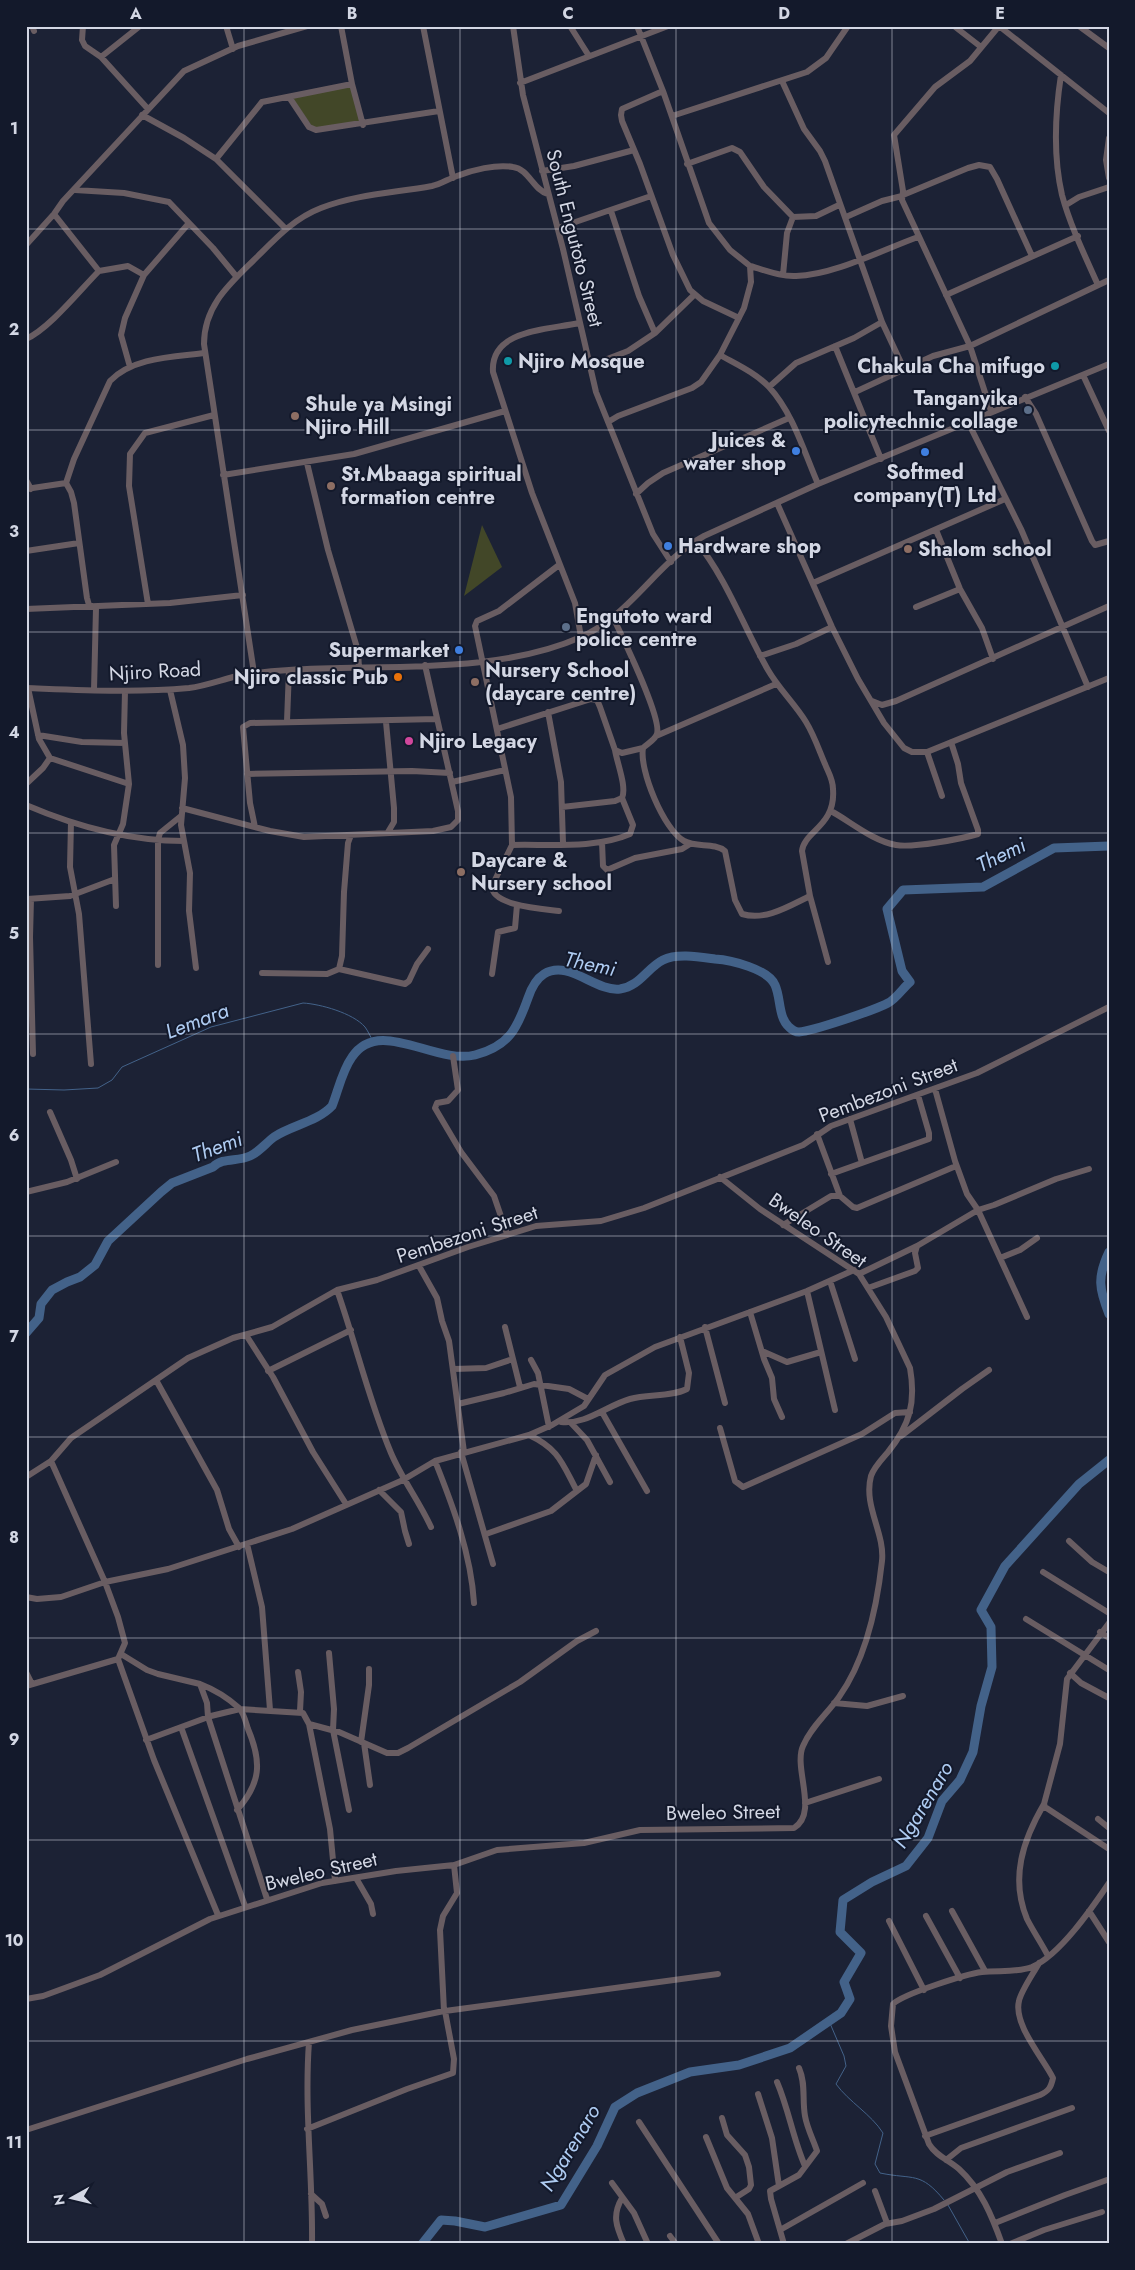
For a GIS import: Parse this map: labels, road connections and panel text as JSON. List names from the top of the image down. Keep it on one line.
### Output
{"streets":{"street":["South Engutoto Street","Njiro Road","Pembezoni Street","Bweleo Street"]},"crossings":[["South Engutoto Street","Njiro Road"],["Pembezoni Street","Bweleo Street"]],"water":["Themi","Lemara","Ngarenaro"],"places":["Njiro Mosque","Chakula Cha mifugo","Tanganyika policytechnic collage","Shule ya Msingi Njiro Hill","Juices & water shop","Softmed company(T) Ltd","St.Mbaaga spiritual formation centre","Hardware shop","Shalom school","Engutoto ward police centre","Supermarket","Njiro classic Pub","Nursery School (daycare centre)","Njiro Legacy","Daycare & Nursery school"],"north":"left","grid":{"columns":["A","B","C","D","E"],"rows":["1","2","3","4","5","6","7","8","9","10","11"]}}
